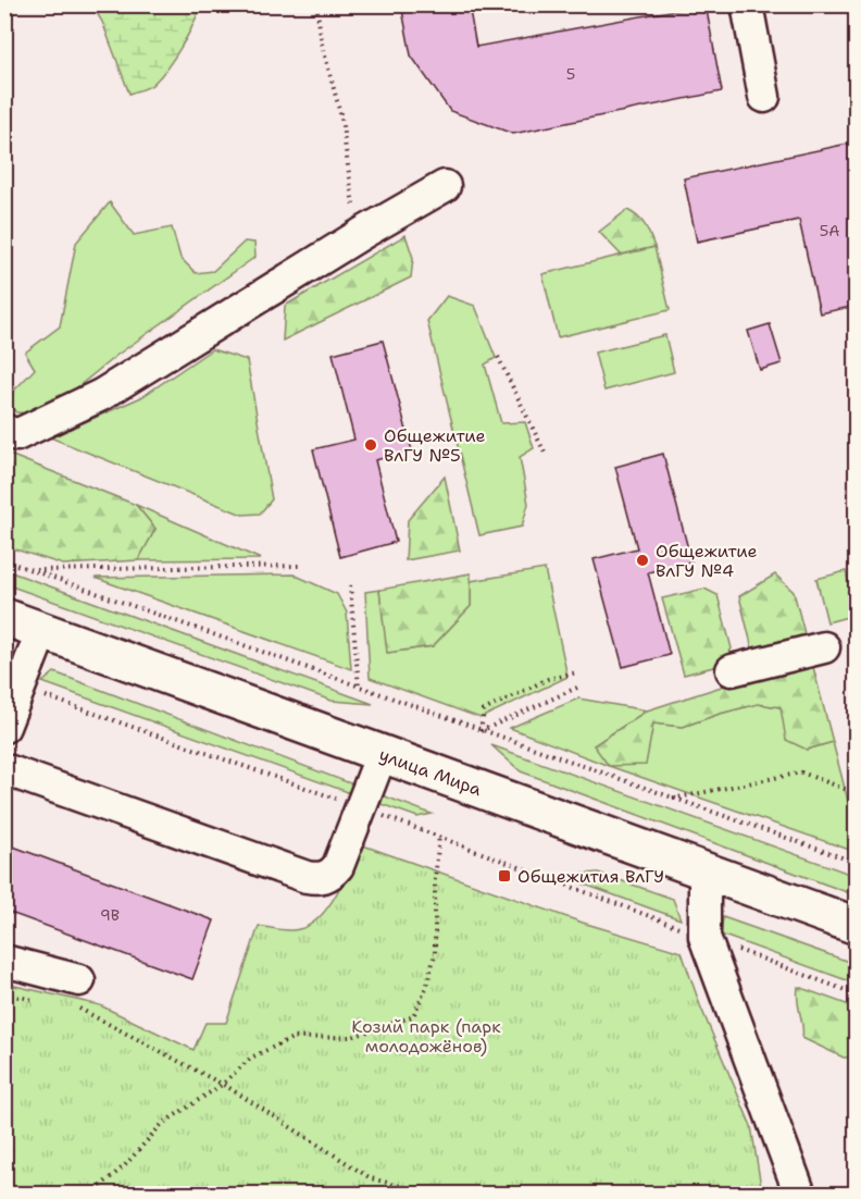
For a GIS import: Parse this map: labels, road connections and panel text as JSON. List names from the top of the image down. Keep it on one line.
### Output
{"streets":{"main road":["улица Мира"]},"parks":["Козий парк (парк молодожёнов)"],"places":{"other":["Общежитие ВлГУ №5","Общежитие ВлГУ №4"],"transit":["Общежития ВлГУ"]},"house_numbers":["5","5А","9В"]}
